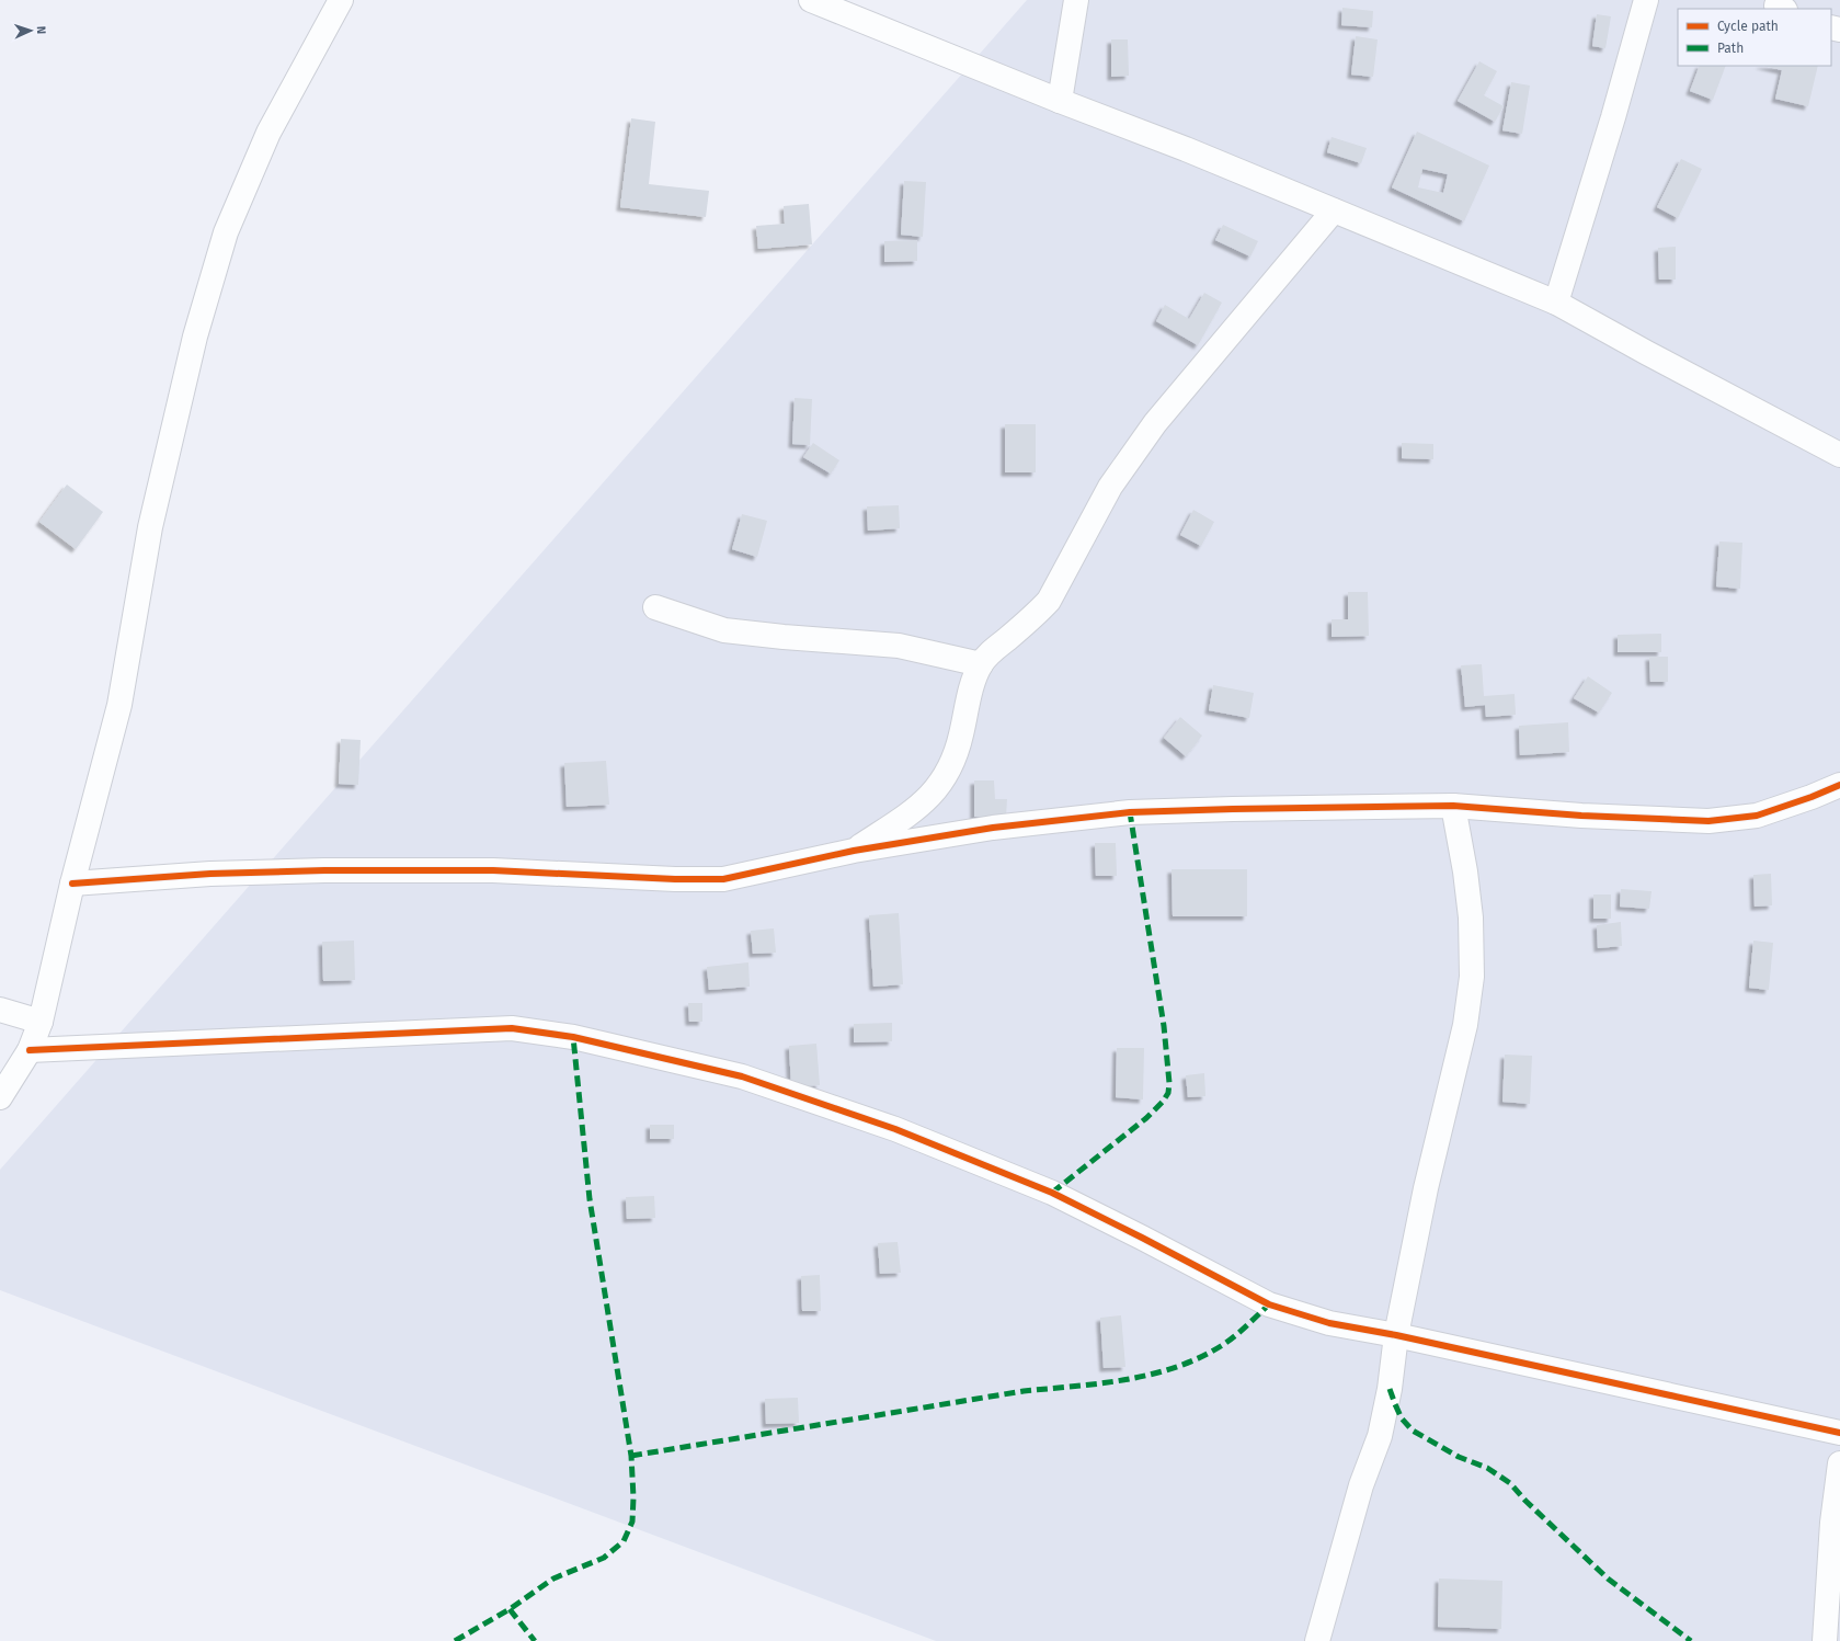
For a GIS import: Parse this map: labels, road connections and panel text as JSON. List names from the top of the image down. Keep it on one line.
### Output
{"legend":["Cycle path","Path"],"north":"right"}
